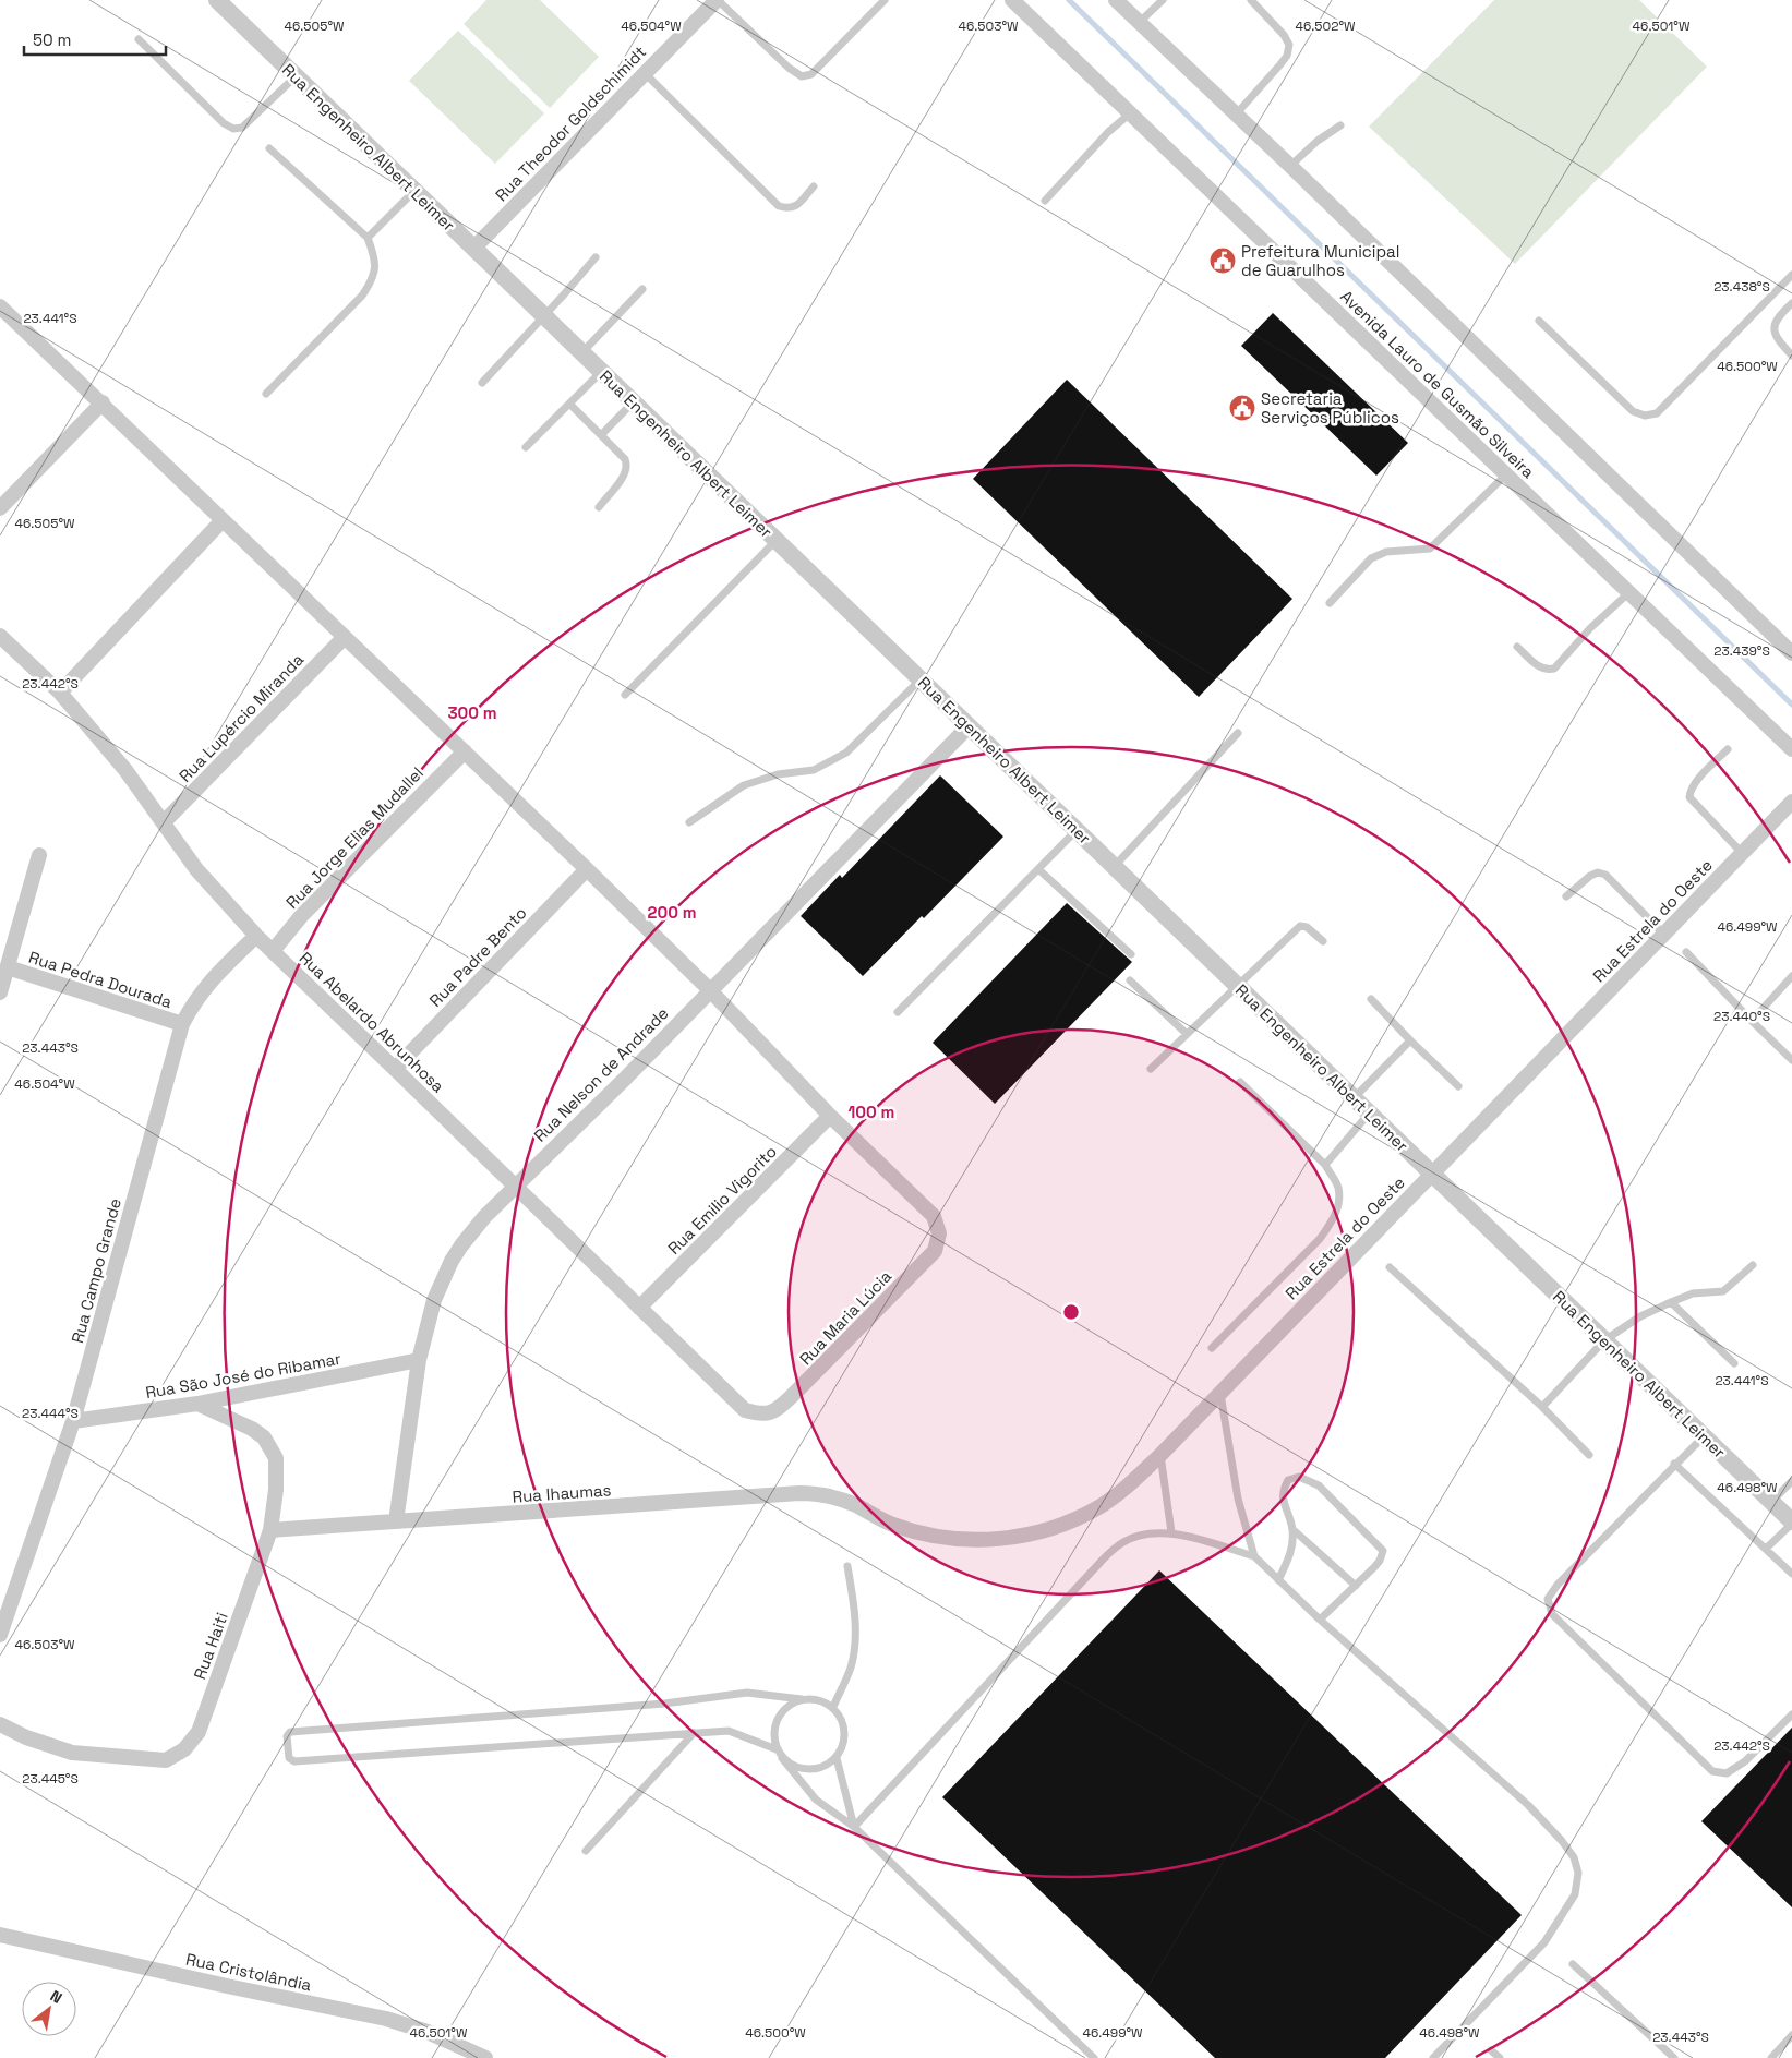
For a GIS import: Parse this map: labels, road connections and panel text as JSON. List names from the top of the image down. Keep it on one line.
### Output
{"streets":{"street":["Rua Theodor Goldschimidt","Rua Engenheiro Albert Leimer","Avenida Lauro de Gusmão Silveira","Rua Lupércio Miranda","Rua Jorge Elias Mudallel","Rua Estrela do Oeste","Rua Padre Bento","Rua Pedra Dourada","Rua Abelardo Abrunhosa","Rua Nelson de Andrade","Rua Emilio Vigorito","Rua Campo Grande","Rua Maria Lúcia","Rua São José do Ribamar","Rua Ihaumas","Rua Haiti","Rua Cristolândia"]},"crossings":[["Rua Theodor Goldschimidt","Rua Engenheiro Albert Leimer"],["Rua Engenheiro Albert Leimer","Rua Estrela do Oeste"],["Rua Engenheiro Albert Leimer","Rua Nelson de Andrade"],["Rua Lupércio Miranda","Rua Abelardo Abrunhosa"],["Rua Jorge Elias Mudallel","Rua Abelardo Abrunhosa"],["Rua Estrela do Oeste","Rua Ihaumas"],["Rua Padre Bento","Rua Abelardo Abrunhosa"],["Rua Pedra Dourada","Rua Campo Grande"],["Rua Abelardo Abrunhosa","Rua Nelson de Andrade"],["Rua Abelardo Abrunhosa","Rua Emilio Vigorito"],["Rua Abelardo Abrunhosa","Rua Campo Grande"],["Rua Abelardo Abrunhosa","Rua Maria Lúcia"],["Rua Nelson de Andrade","Rua São José do Ribamar"],["Rua Nelson de Andrade","Rua Ihaumas"],["Rua Emilio Vigorito","Rua Maria Lúcia"],["Rua Campo Grande","Rua São José do Ribamar"],["Rua São José do Ribamar","Rua Haiti"],["Rua Ihaumas","Rua Haiti"]],"places":{"public building":["Prefeitura Municipal de Guarulhos","Secretaria Serviços Públicos"]},"scale_bar":"50 m","north":"top right","coordinates":["46.501°W","46.505°W","46.504°W","46.503°W","46.502°W","23.438°S","23.441°S","46.500°W","23.439°S","23.442°S","46.499°W","23.440°S","23.443°S","23.444°S","46.498°W","23.445°S"],"rings":["300 m","200 m","100 m"]}
